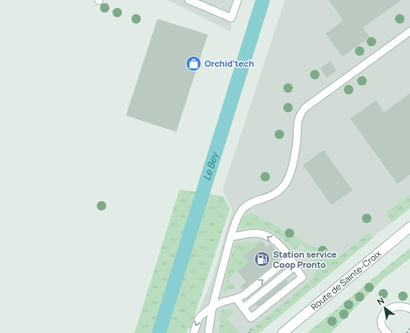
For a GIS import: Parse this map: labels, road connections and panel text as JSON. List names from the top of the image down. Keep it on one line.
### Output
{"streets":{"main road":["Route de Sainte-Croix"]},"water":["Le Bey"],"places":{"shop":["Orchid'tech"],"fuel station":["Station service Coop Pronto"]},"north":"top left"}
